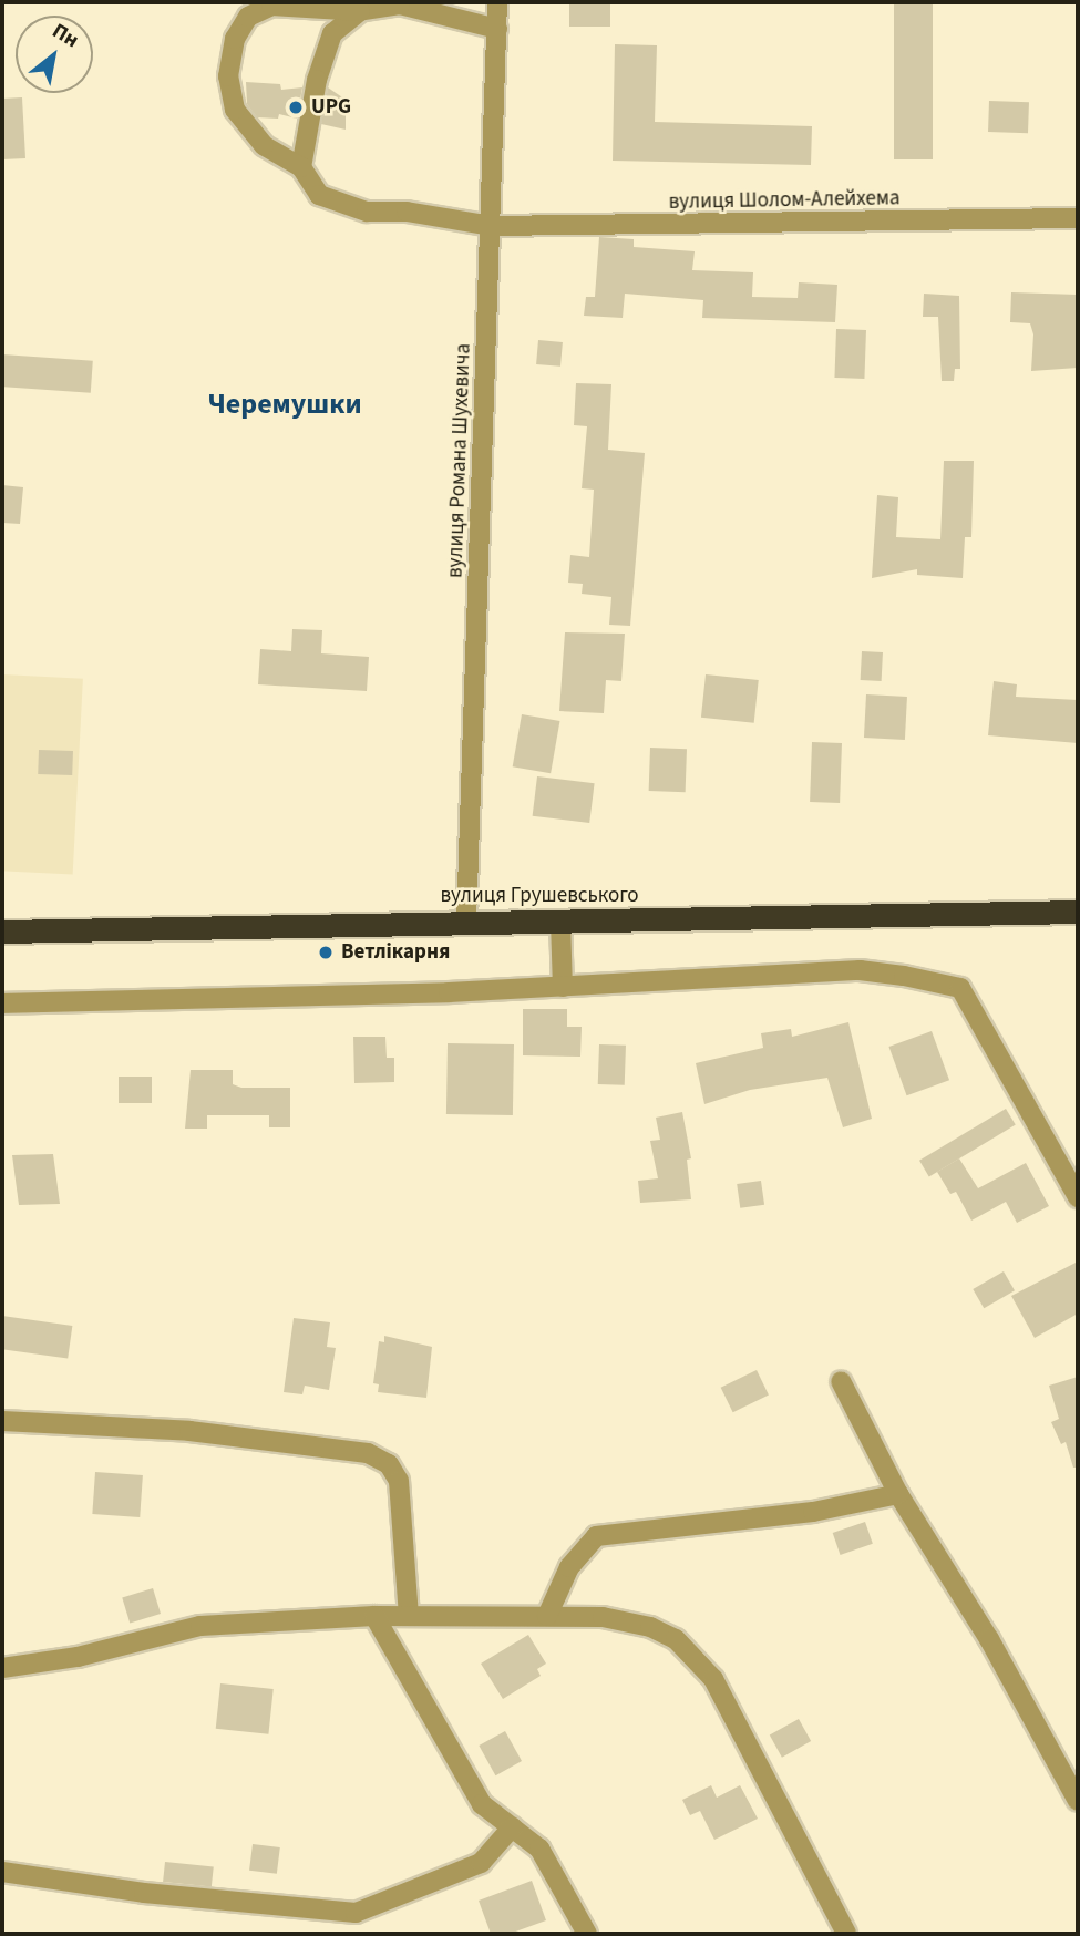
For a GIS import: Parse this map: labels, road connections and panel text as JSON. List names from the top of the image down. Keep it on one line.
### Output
{"streets":{"highway":["вулиця Грушевського"],"street":["вулиця Шолом-Алейхема","вулиця Романа Шухевича"]},"crossings":[["вулиця Шолом-Алейхема","вулиця Романа Шухевича"],["вулиця Романа Шухевича","вулиця Грушевського"]],"districts":["Черемушки"],"places":["UPG","Ветлікарня"],"north":"top right"}
